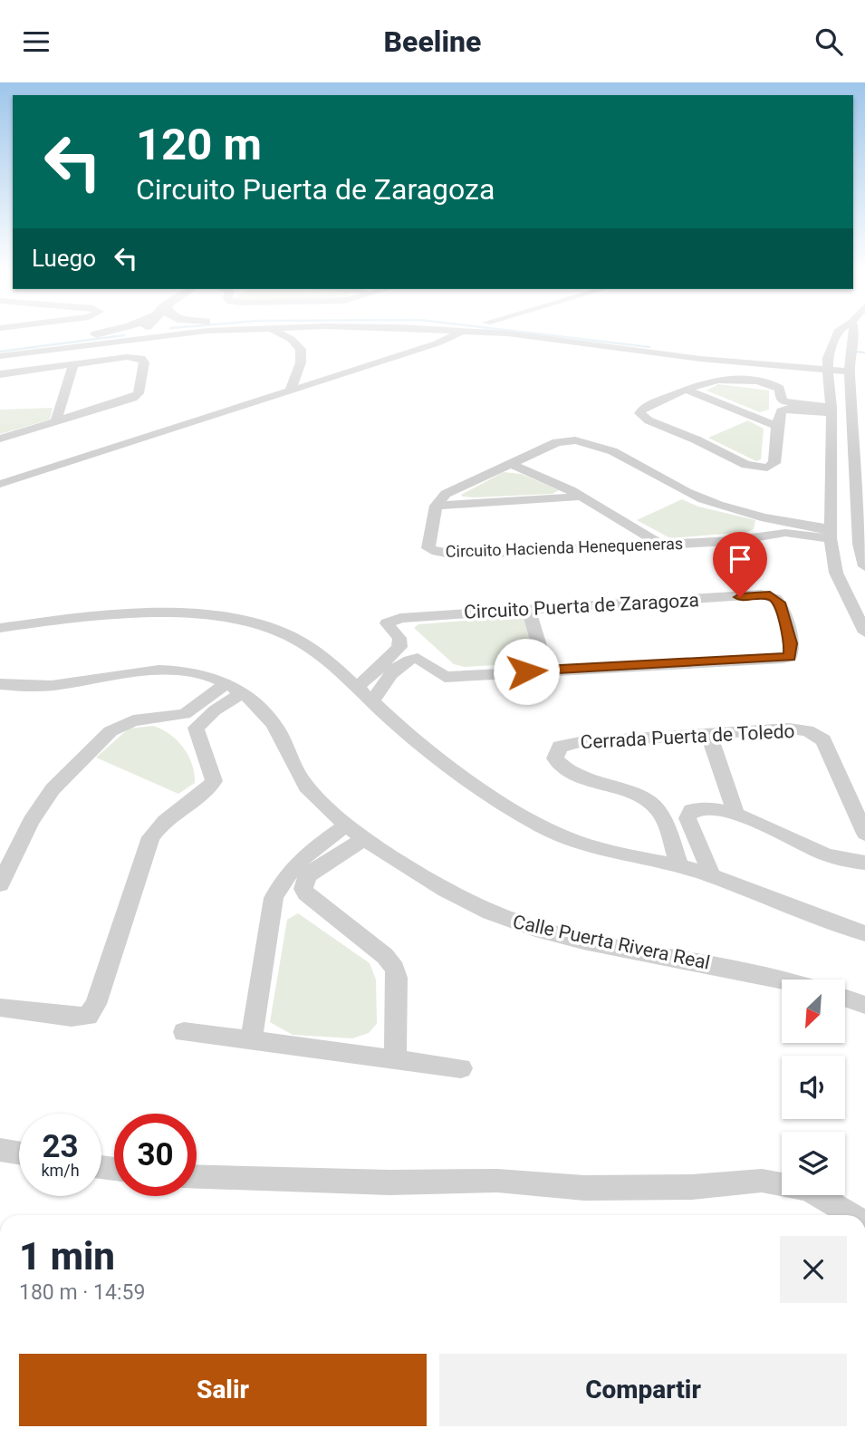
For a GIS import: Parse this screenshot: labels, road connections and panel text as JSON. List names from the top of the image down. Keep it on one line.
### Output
{"streets":{"street":["Circuito Hacienda Henequeneras","Circuito Puerta de Zaragoza","Cerrada Puerta de Toledo","Calle Puerta Rivera Real"]},"north":"bottom left","page":{"header":"Beeline","turn":["120 m","Circuito Puerta de Zaragoza"],"then":"Luego","speed":"23 km/h","limit":"30","heading":["1 min","180 m · 14:59"],"buttons":["Salir","Compartir"]}}
